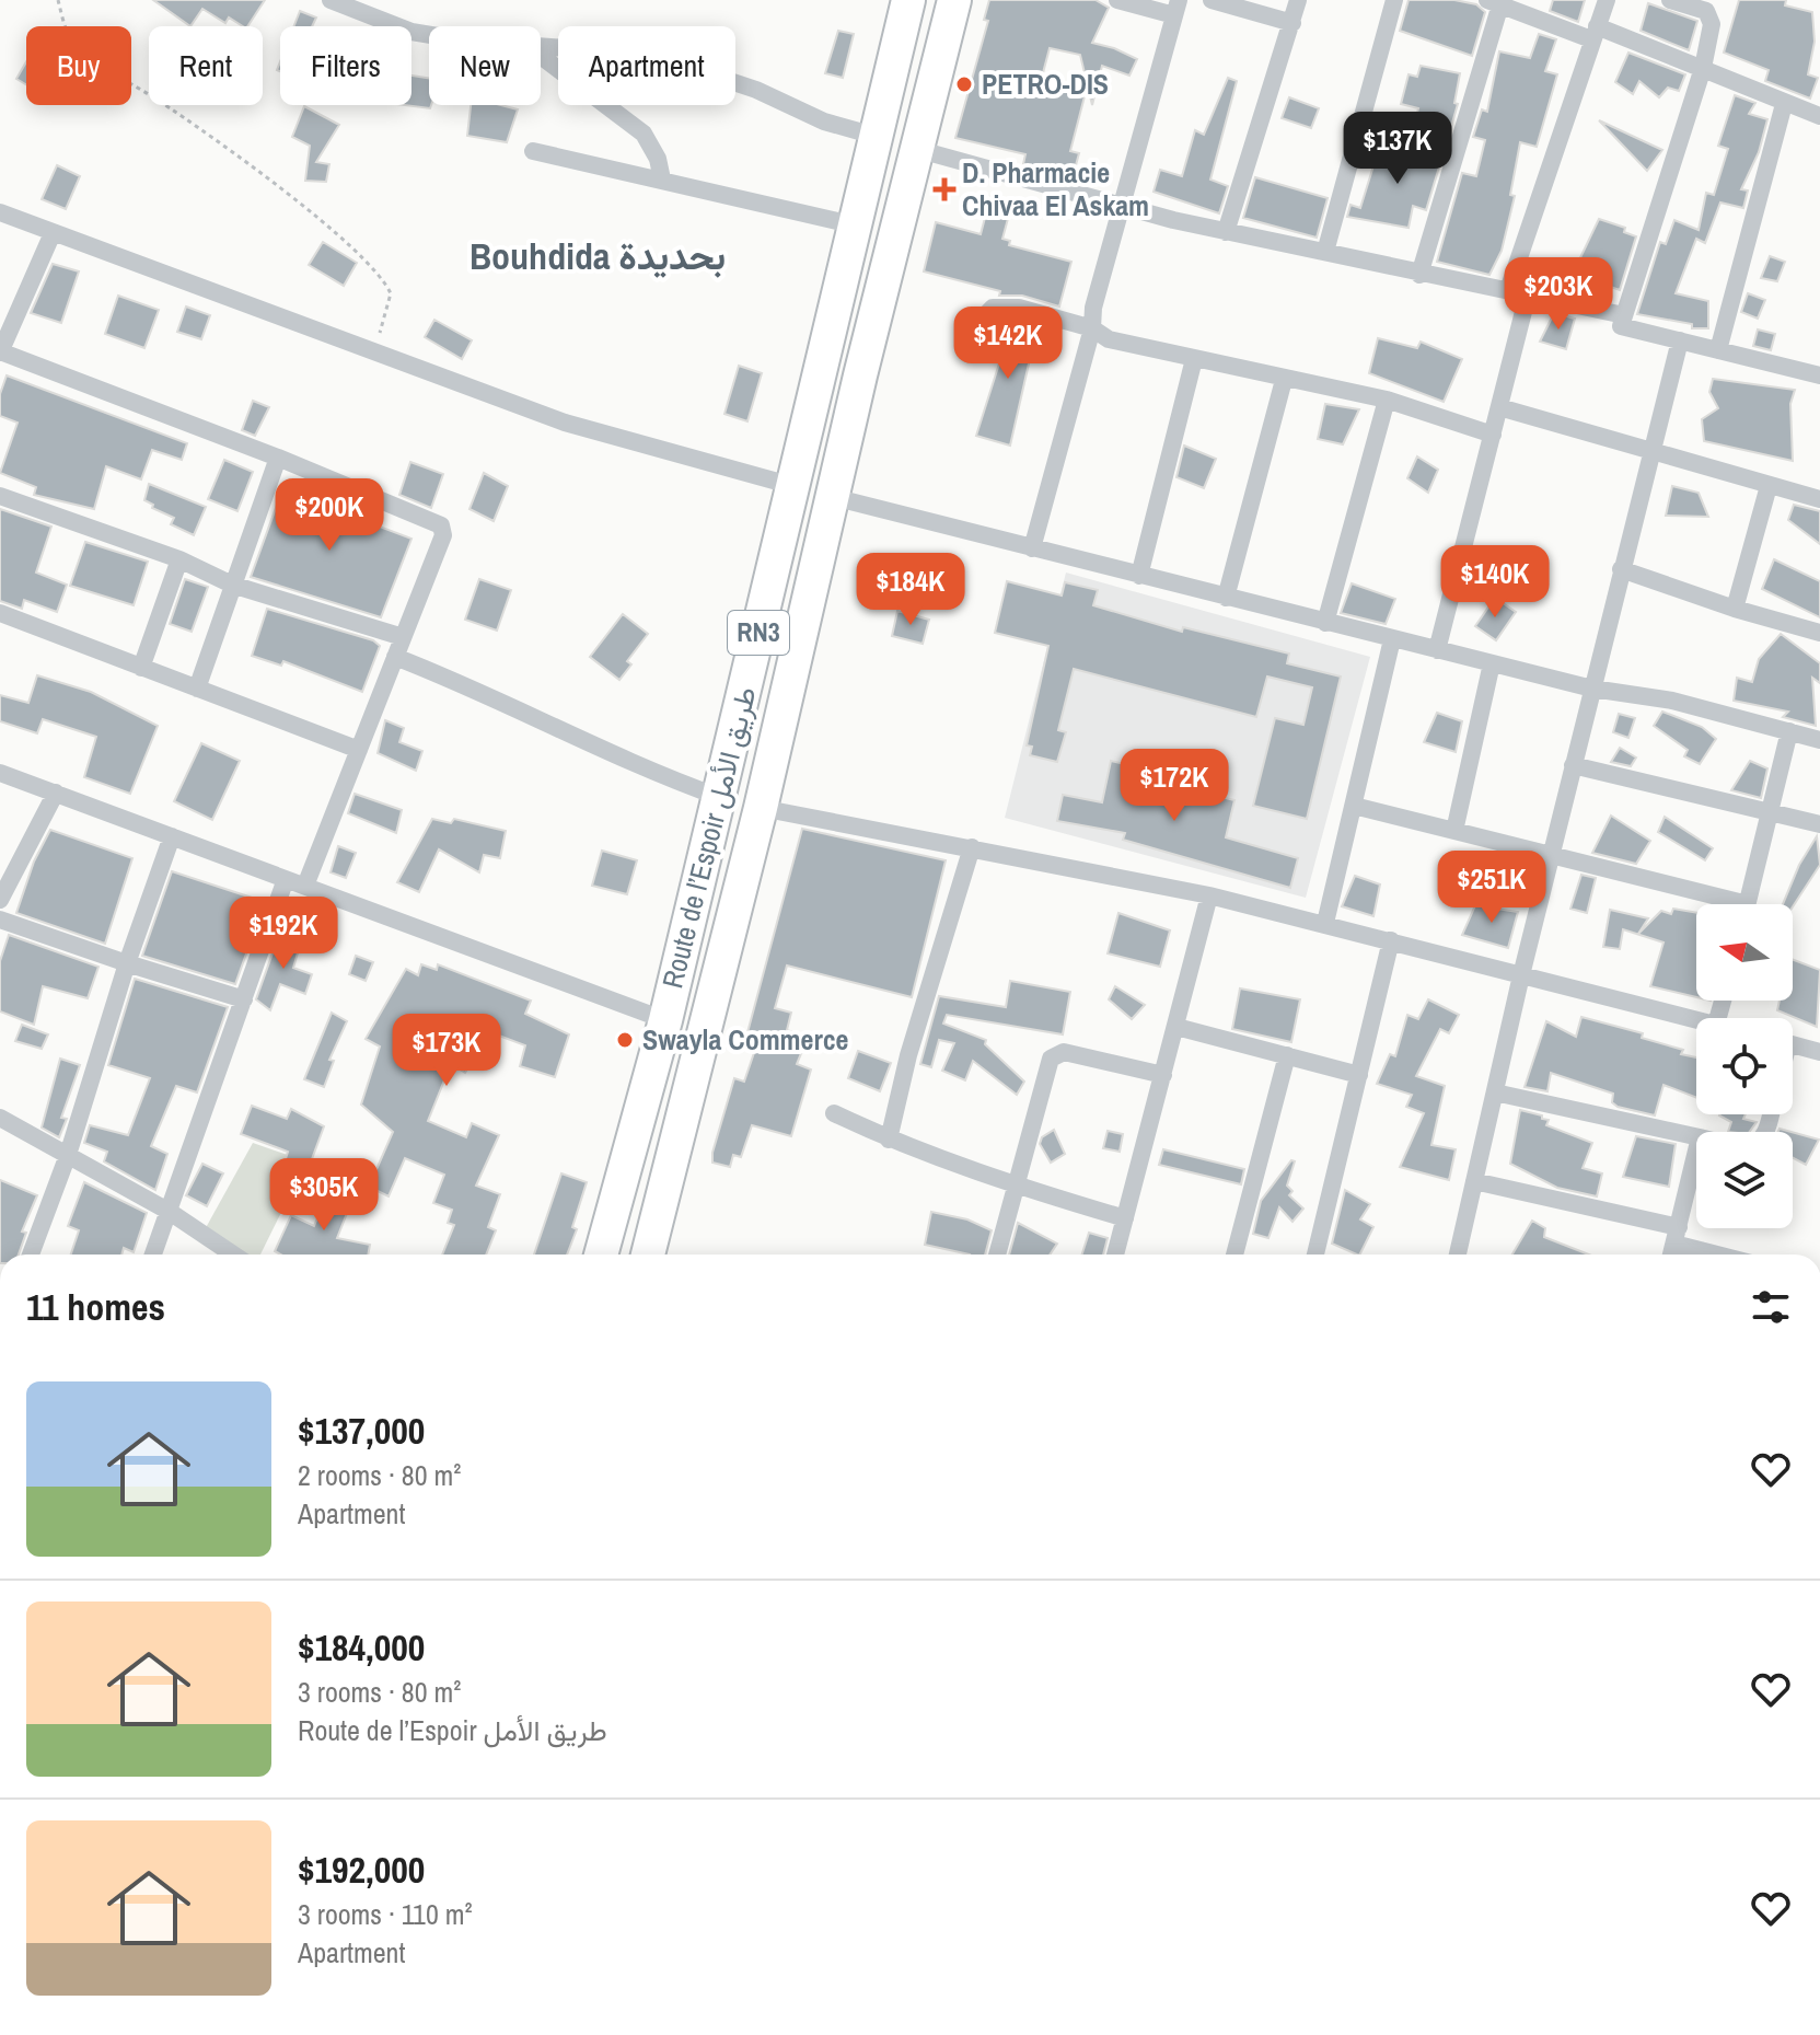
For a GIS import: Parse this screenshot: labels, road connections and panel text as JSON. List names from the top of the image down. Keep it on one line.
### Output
{"streets":{"highway":["RN3","Route de l’Espoir طريق الأمل"]},"districts":["Bouhdida بحديدة"],"places":{"other":["PETRO-DIS","Swayla Commerce"],"health":["D. Pharmacie Chivaa El Askam"]},"north":"left","page":{"chip":["Buy","Rent","Filters","New","Apartment"],"price":["$137K","$203K","$142K","$200K","$140K","$184K","$172K","$251K","$192K","$173K","$305K"],"heading":"11 homes","list":[{"name":"$137,000","note":"2 rooms · 80 m² · Apartment"},{"name":"$184,000","note":"3 rooms · 80 m² · Route de l’Espoir طريق الأمل"},{"name":"$192,000","note":"3 rooms · 110 m² · Apartment"}]}}
